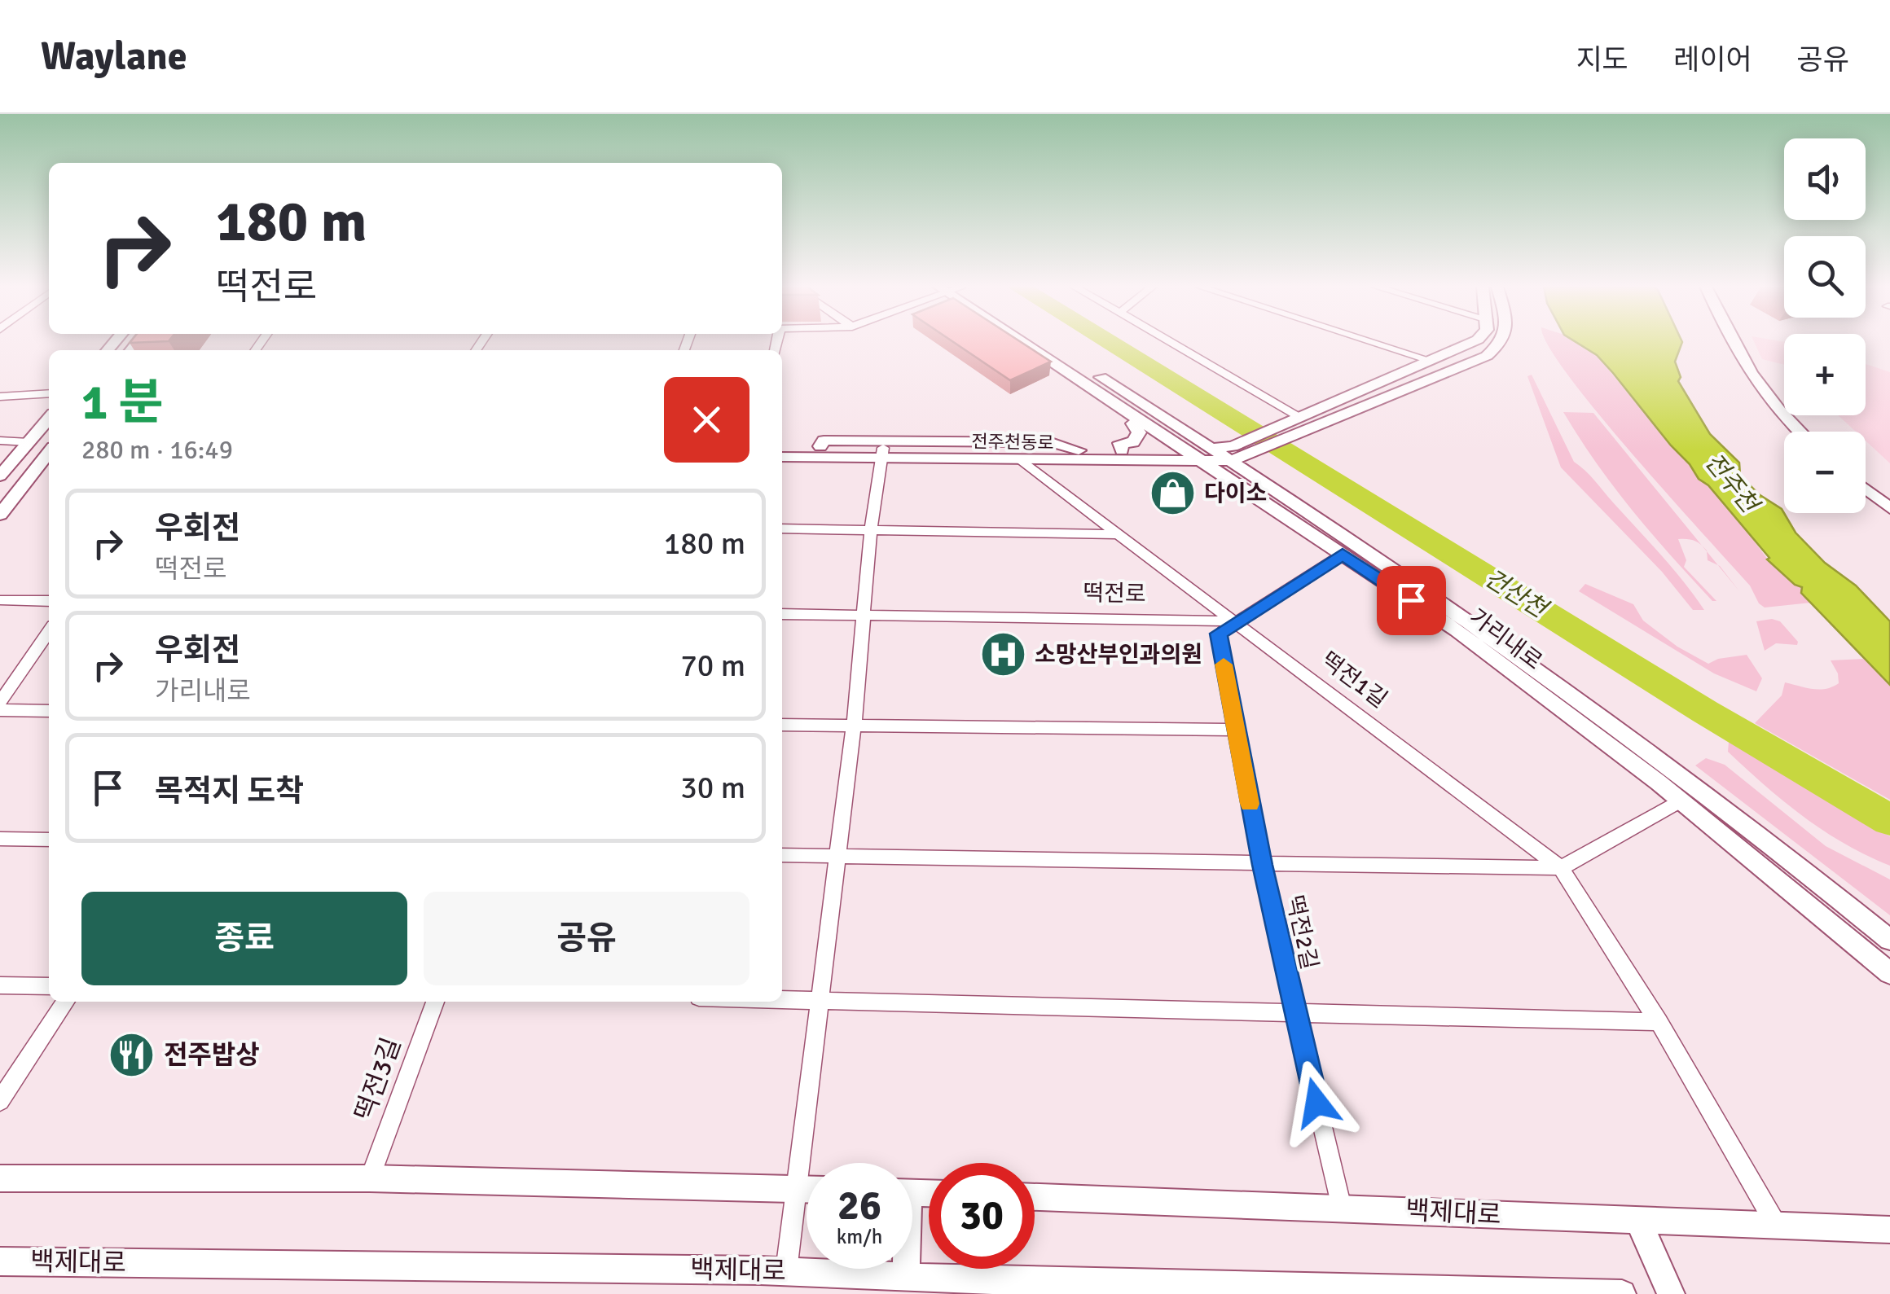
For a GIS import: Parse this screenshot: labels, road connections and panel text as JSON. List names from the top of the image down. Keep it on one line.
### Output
{"streets":{"street":["전주천동로","떡전로","가리내로","떡전1길","떡전2길","떡전3길","백제대로"]},"crossings":[["전주천동로","가리내로"],["전주천동로","떡전1길"],["떡전로","떡전1길"],["떡전로","떡전2길"],["떡전1길","떡전2길"],["떡전1길","백제대로"],["떡전2길","백제대로"]],"water":["전주천","건산천"],"places":{"shop":["다이소"],"hospital":["소망산부인과의원"],"restaurant":["전주밥상"]},"page":{"header":"Waylane","nav":["지도","레이어","공유"],"map_buttons":["+","−"],"turn":["180 m","떡전로"],"heading":["1 분","280 m · 16:49"],"list":[{"name":"우회전","note":"떡전로","value":"180 m"},{"name":"우회전","note":"가리내로","value":"70 m"},{"name":"목적지 도착","value":"30 m"}],"buttons":["종료","공유"],"speed":"26 km/h","limit":"30"}}
